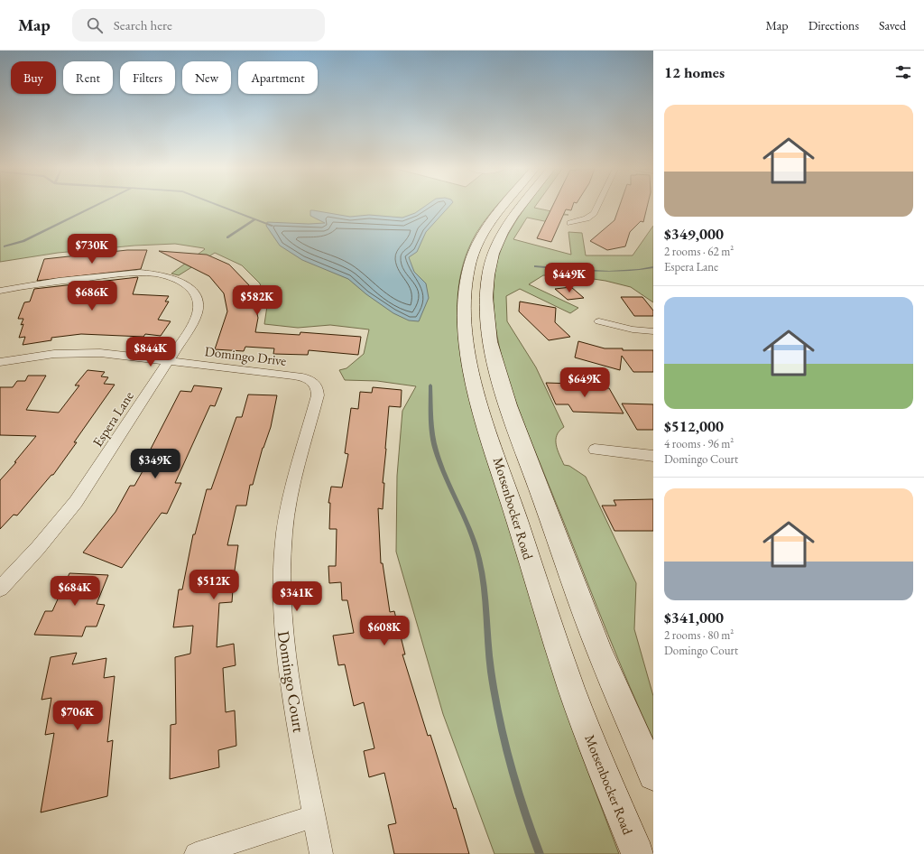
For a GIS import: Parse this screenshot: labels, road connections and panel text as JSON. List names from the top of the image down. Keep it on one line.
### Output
{"streets":{"main road":["Motsenbocker Road"],"street":["Domingo Drive","Espera Lane","Domingo Court"]},"crossings":[["Domingo Drive","Espera Lane"],["Domingo Drive","Domingo Court"]],"page":{"header":"Map","search":"Search here","nav":["Map","Directions","Saved"],"heading":"12 homes","chip":["Buy","Rent","Filters","New","Apartment"],"list":[{"name":"$349,000","note":"2 rooms · 62 m² · Espera Lane"},{"name":"$512,000","note":"4 rooms · 96 m² · Domingo Court"},{"name":"$341,000","note":"2 rooms · 80 m² · Domingo Court"}],"price":["$730K","$449K","$686K","$582K","$844K","$649K","$349K","$512K","$684K","$341K","$608K","$706K"]}}
